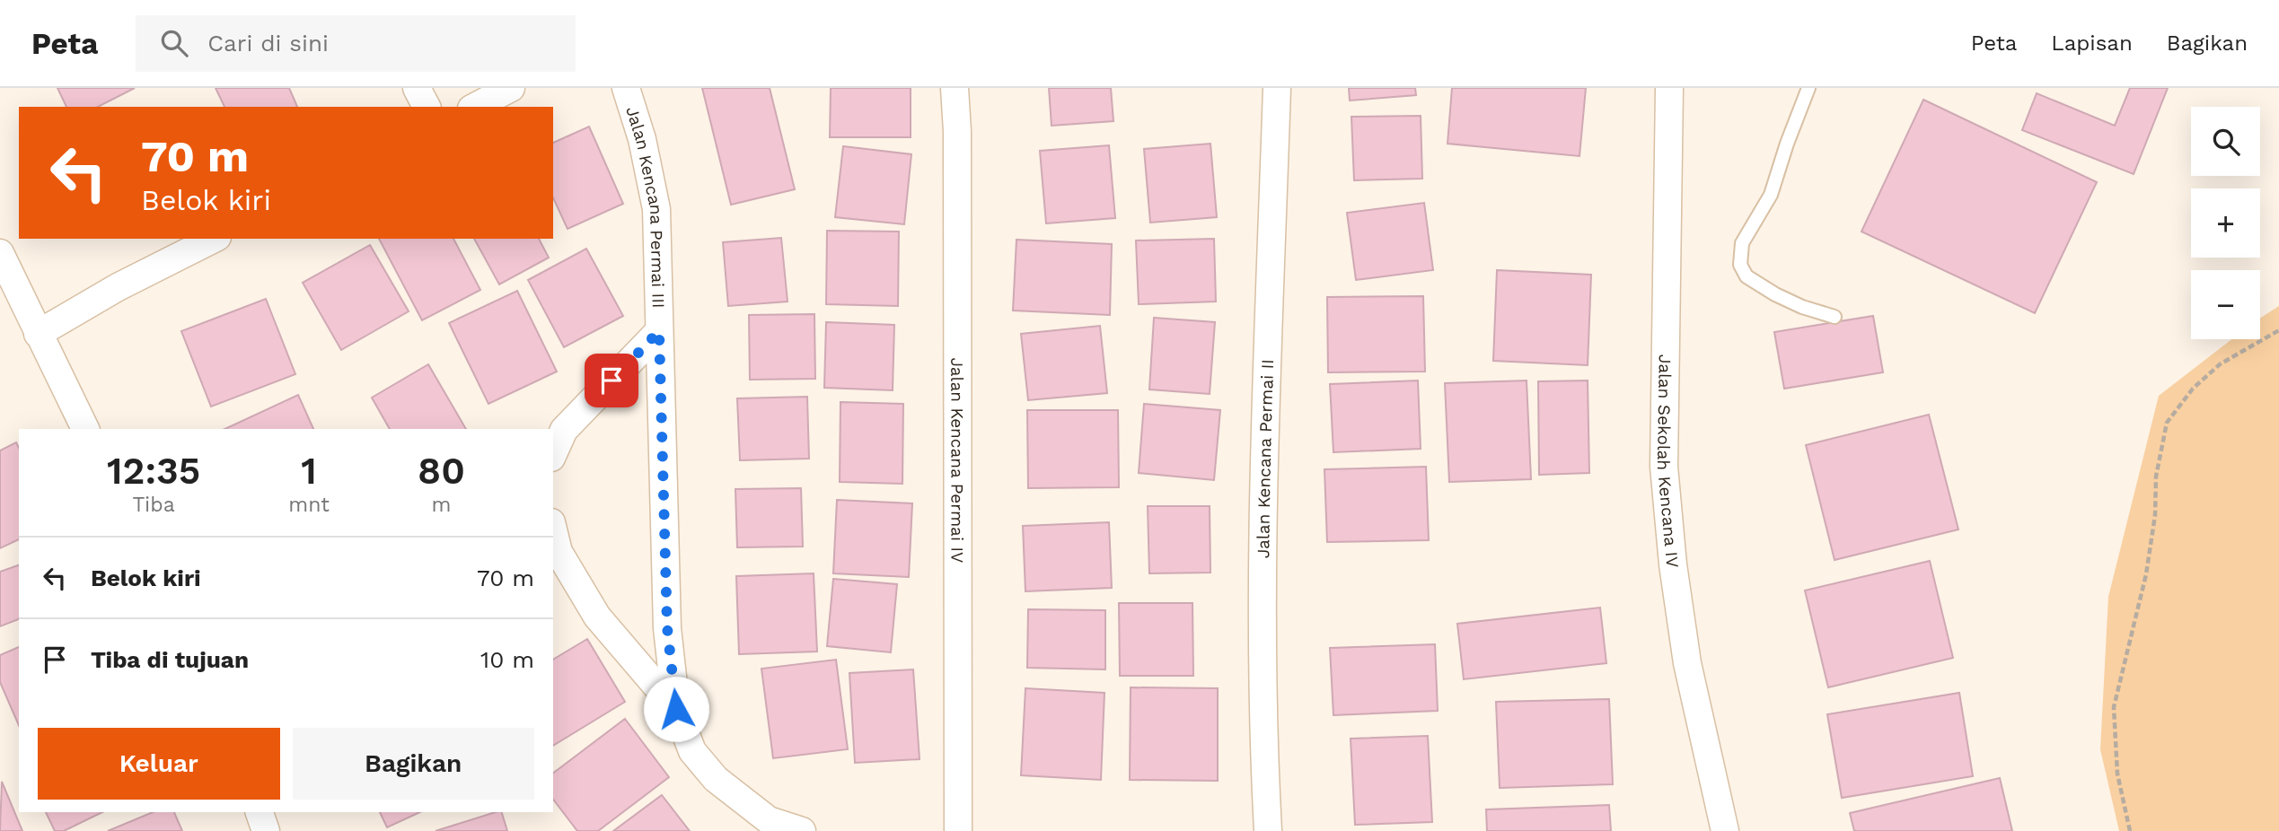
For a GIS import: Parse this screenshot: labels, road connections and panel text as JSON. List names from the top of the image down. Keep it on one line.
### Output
{"streets":{"street":["Jalan Kencana Permai III","Jalan Kencana Permai IV","Jalan Kencana Permai II","Jalan Sekolah Kencana IV"]},"page":{"header":"Peta","search":"Cari di sini","nav":["Peta","Lapisan","Bagikan"],"map_buttons":["+","−"],"turn":["70 m","Belok kiri"],"eta":["12:35","Tiba","1","mnt","80","m"],"list":[{"name":"Belok kiri","value":"70 m"},{"name":"Tiba di tujuan","value":"10 m"}],"buttons":["Keluar","Bagikan"]}}
